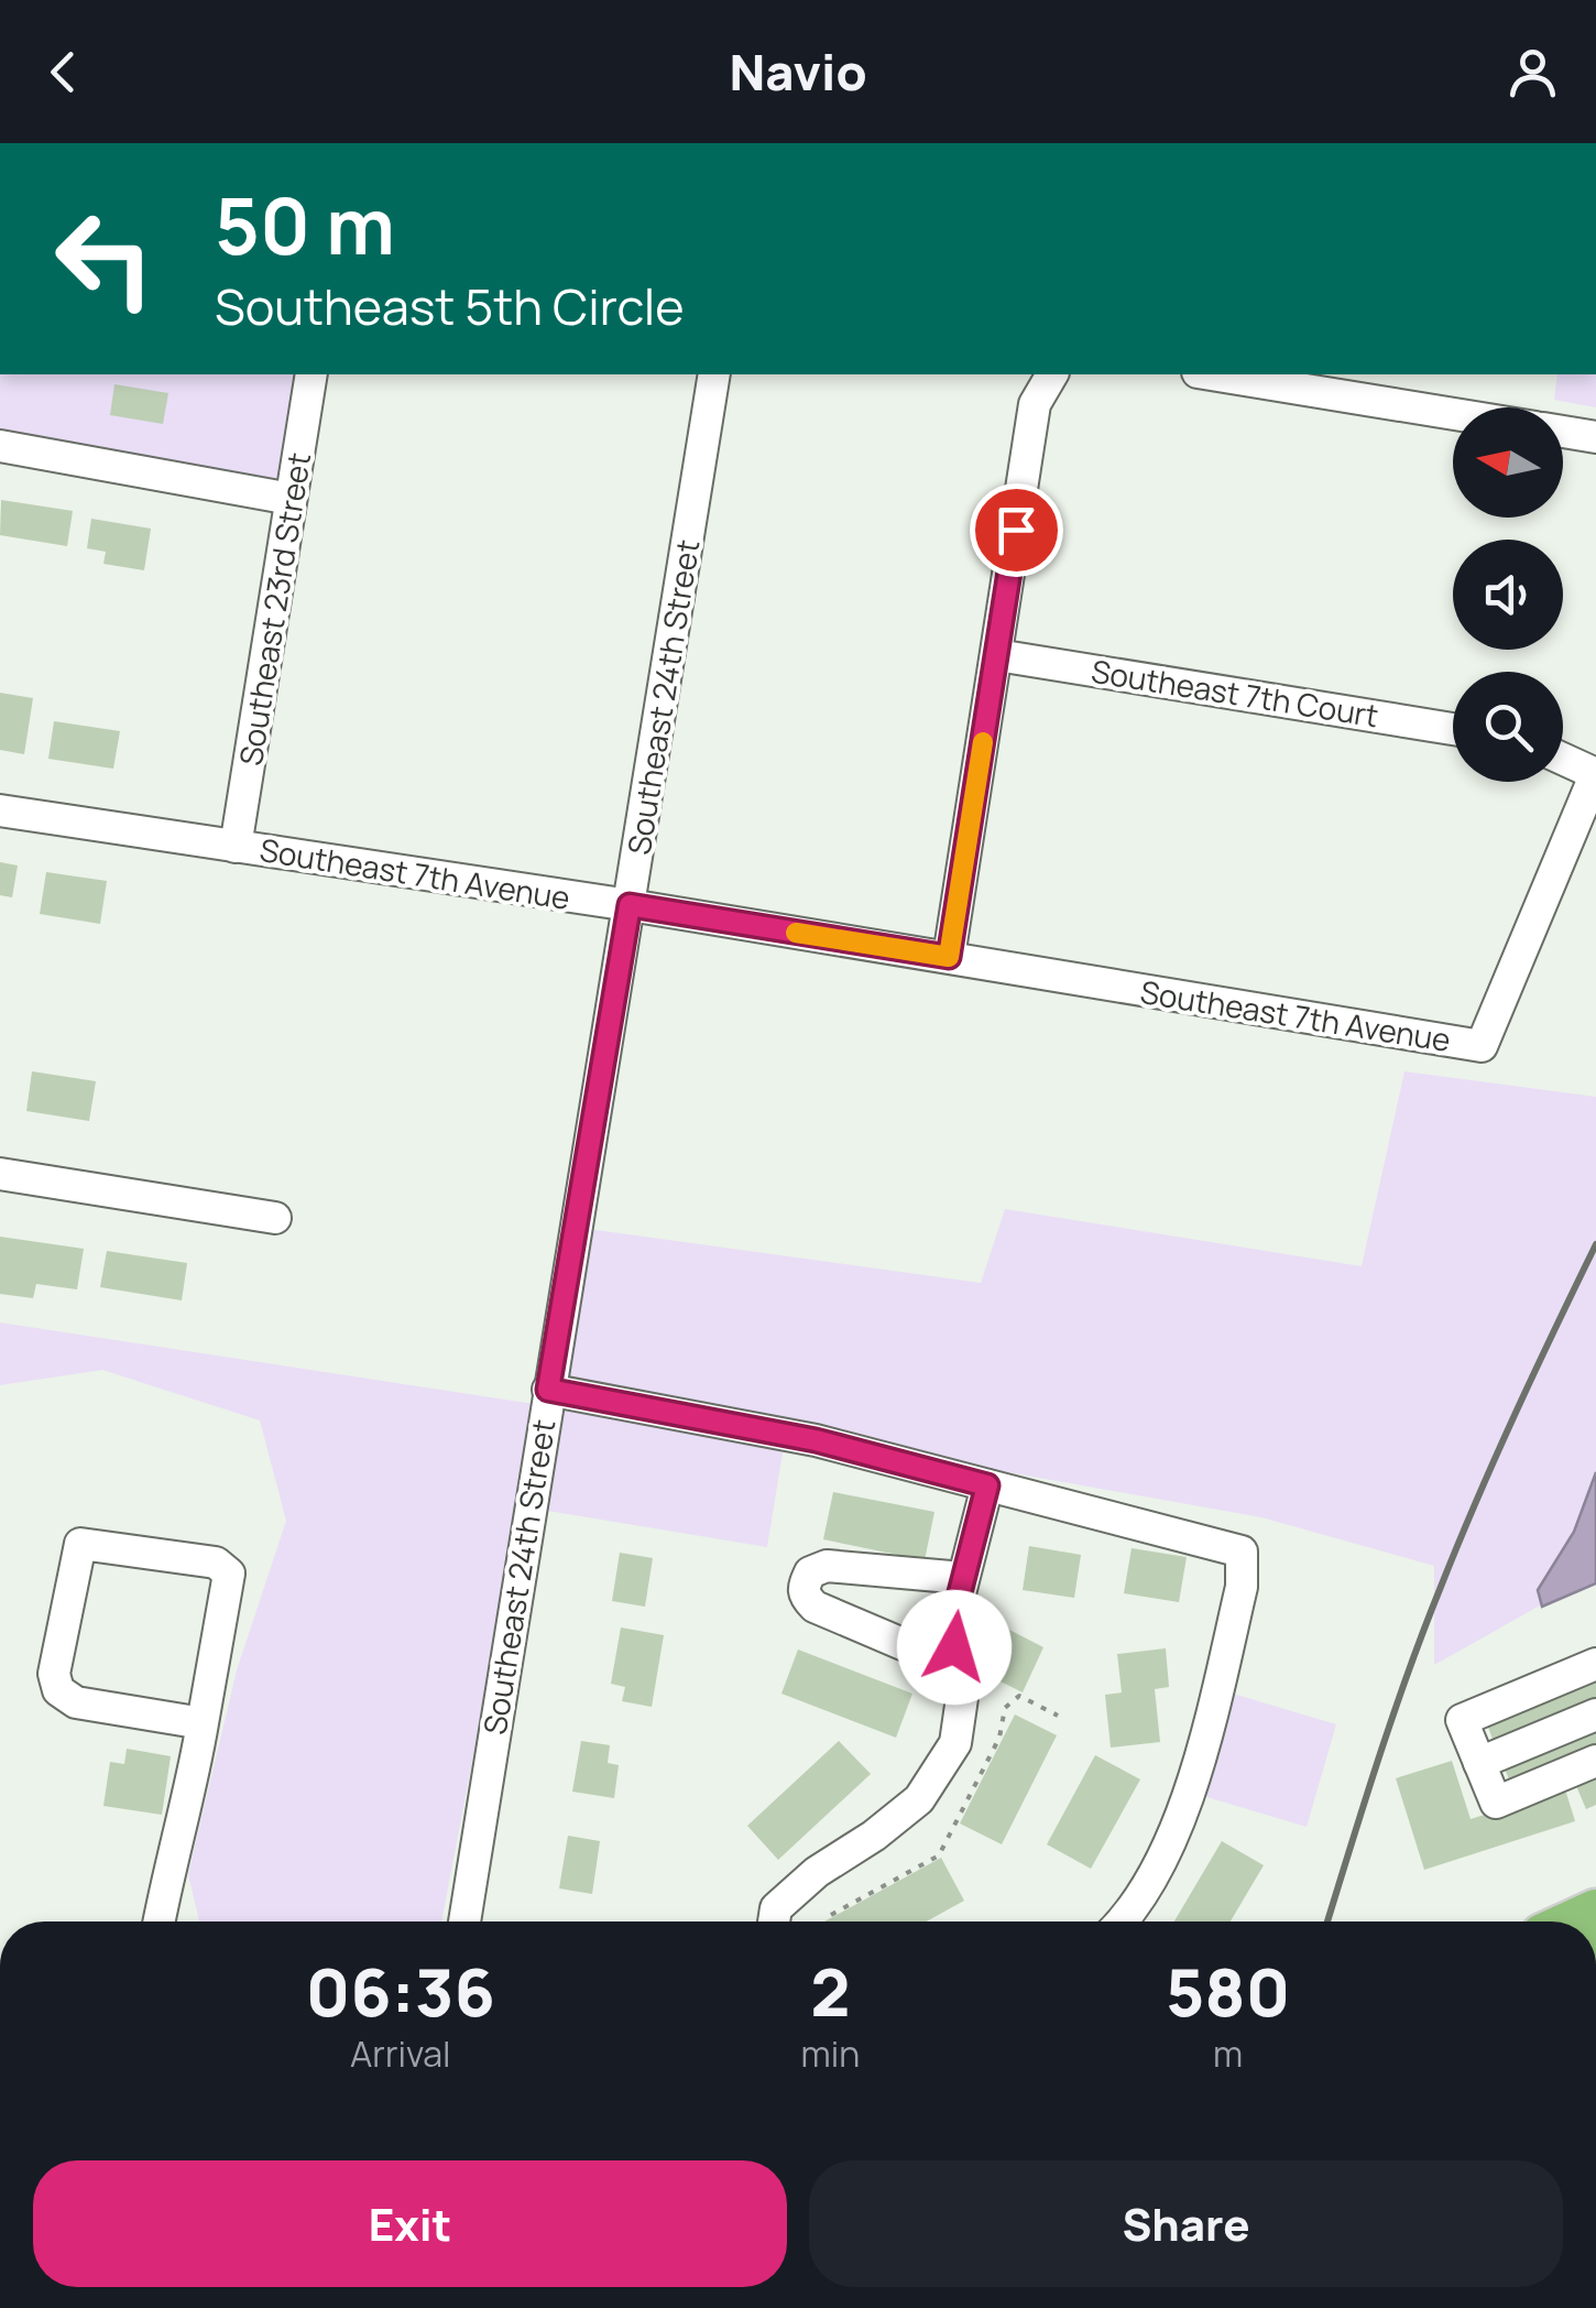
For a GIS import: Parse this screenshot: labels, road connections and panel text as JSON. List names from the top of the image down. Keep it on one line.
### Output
{"streets":{"street":["Southeast 23rd Street","Southeast 7th Court","Southeast 24th Street","Southeast 7th Avenue"]},"crossings":[["Southeast 23rd Street","Southeast 7th Avenue"],["Southeast 24th Street","Southeast 7th Avenue"]],"north":"left","page":{"header":"Navio","turn":["50 m","Southeast 5th Circle"],"eta":["06:36","Arrival","2","min","580","m"],"buttons":["Exit","Share"]}}
